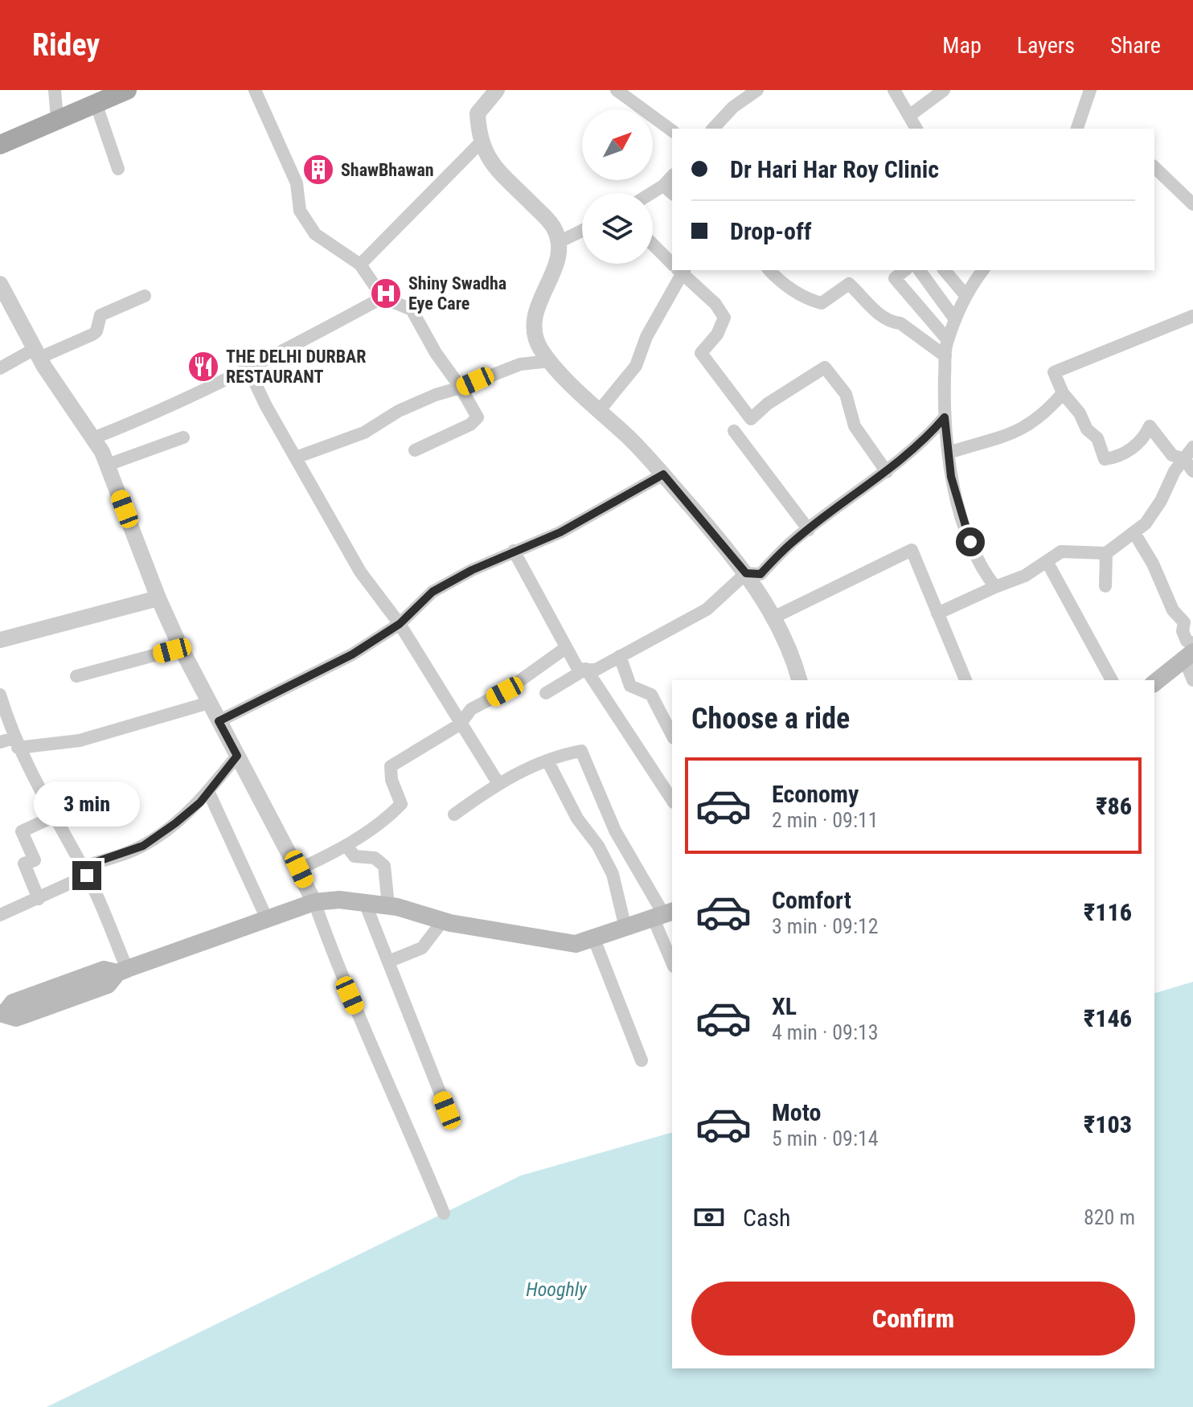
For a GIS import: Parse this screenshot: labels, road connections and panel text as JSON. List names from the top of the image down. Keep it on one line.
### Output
{"water":["Hooghly"],"places":{"building":["ShawBhawan"],"hospital":["Shiny Swadha Eye Care"],"restaurant":["THE DELHI DURBAR RESTAURANT"]},"north":"top right","page":{"header":"Ridey","nav":["Map","Layers","Share"],"banner":["Dr Hari Har Roy Clinic","Drop-off"],"heading":"Choose a ride","list":[{"name":"Economy","note":"2 min · 09:11","value":"₹86"},{"name":"Comfort","note":"3 min · 09:12","value":"₹116"},{"name":"XL","note":"4 min · 09:13","value":"₹146"},{"name":"Moto","note":"5 min · 09:14","value":"₹103"}],"bubble":"3 min","pay":["Cash","820 m"],"buttons":"Confirm"}}
